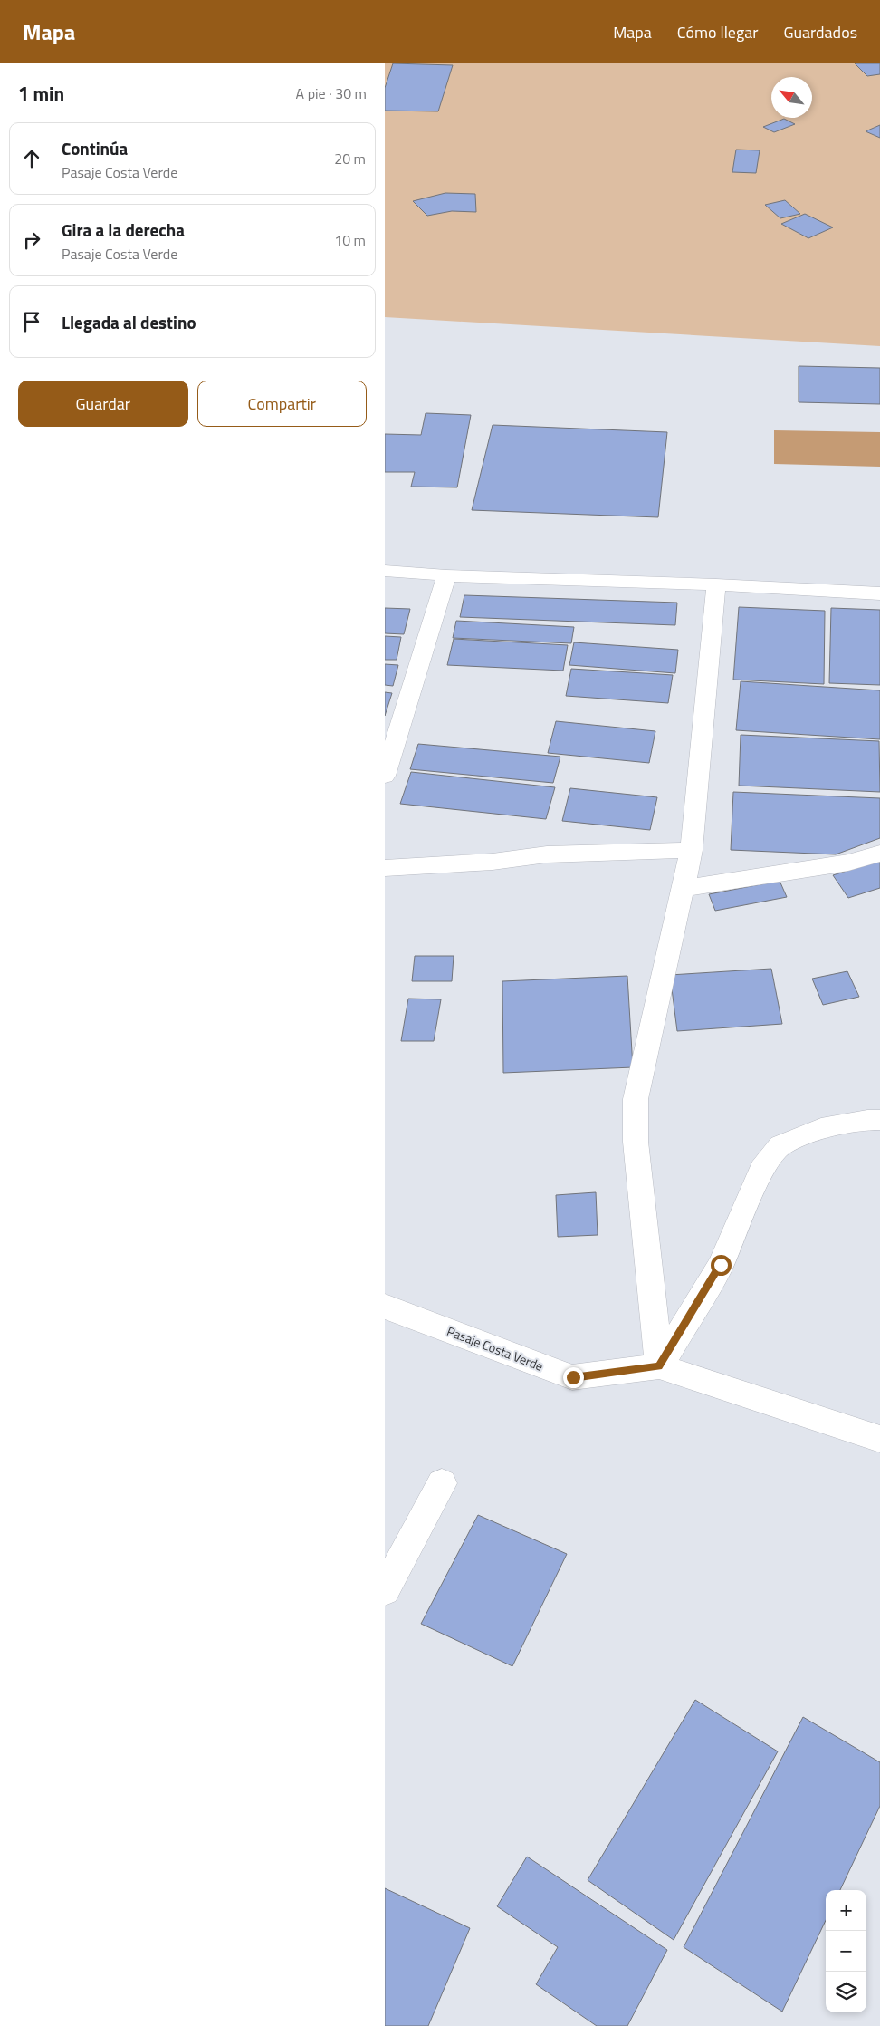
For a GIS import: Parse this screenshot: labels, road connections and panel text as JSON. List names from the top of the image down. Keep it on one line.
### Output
{"streets":{"street":["Pasaje Costa Verde"]},"north":"top left","page":{"header":"Mapa","nav":["Mapa","Cómo llegar","Guardados"],"heading":["1 min","A pie · 30 m"],"list":[["Continúa","Pasaje Costa Verde","20 m"],["Gira a la derecha","Pasaje Costa Verde","10 m"],"Llegada al destino"],"buttons":["Guardar","Compartir"],"map_buttons":["+","−"]}}
